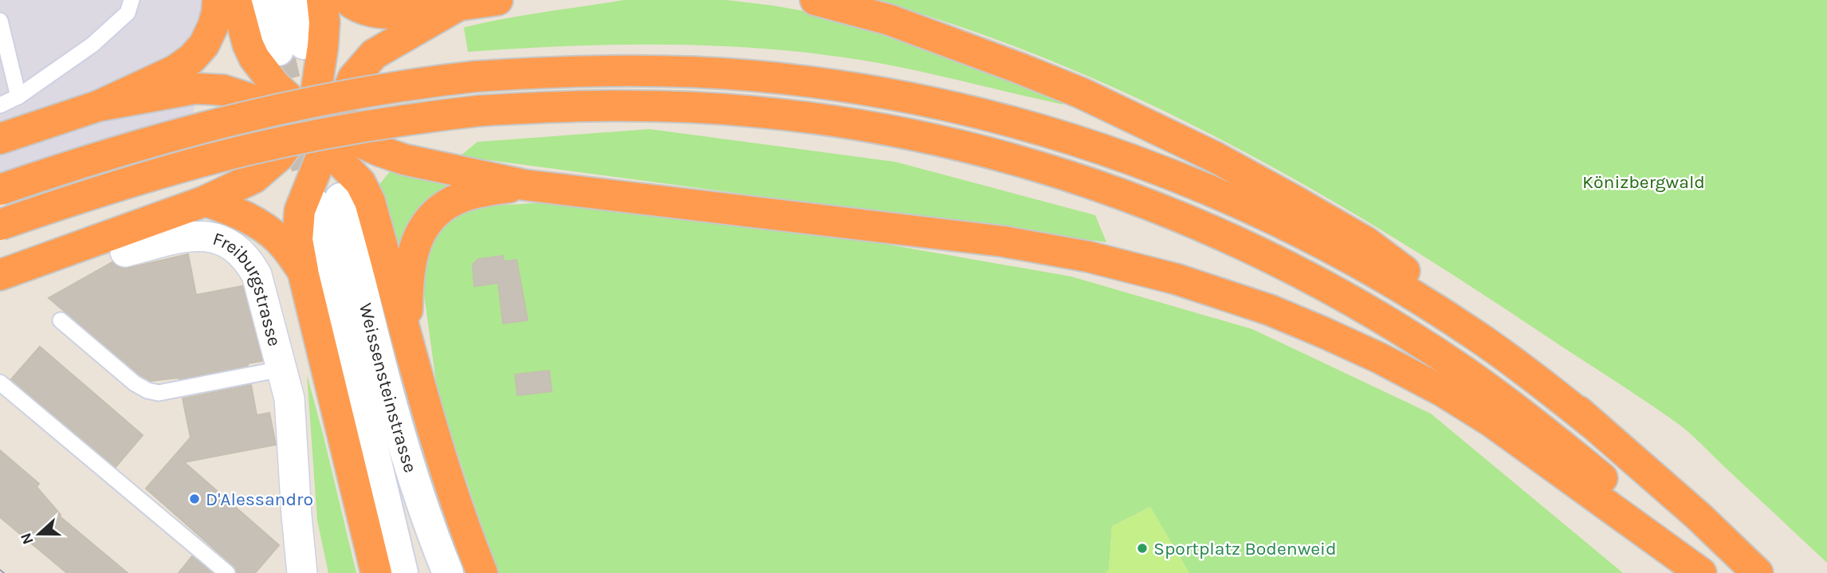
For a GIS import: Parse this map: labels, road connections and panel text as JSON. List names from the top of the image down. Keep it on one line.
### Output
{"streets":{"main road":["Weissensteinstrasse"],"street":["Freiburgstrasse"]},"parks":["Könizbergwald"],"places":["D'Alessandro","Sportplatz Bodenweid"],"north":"left"}
